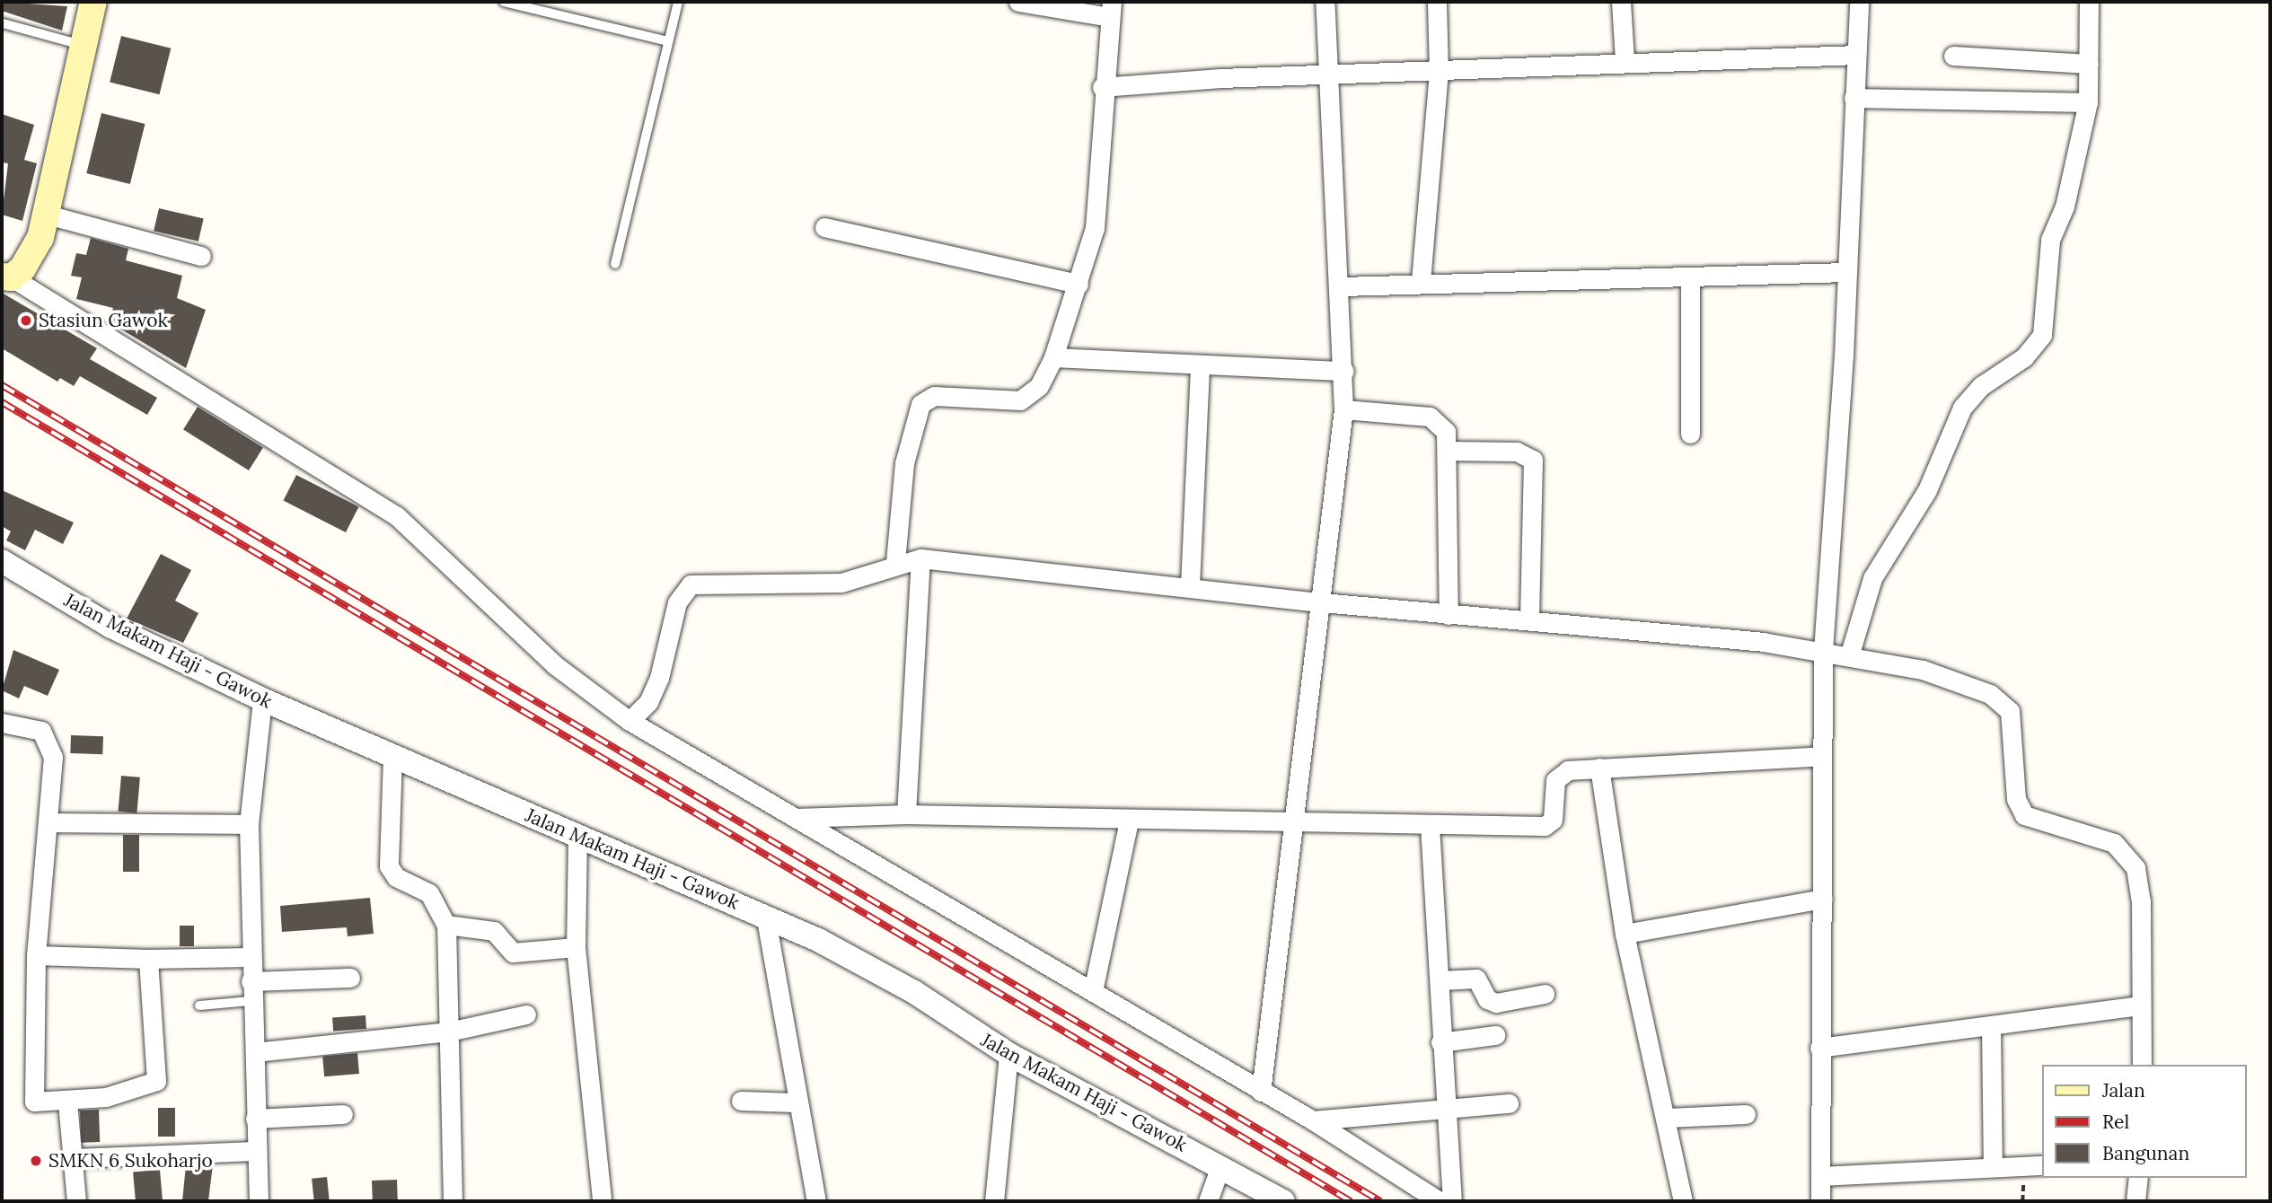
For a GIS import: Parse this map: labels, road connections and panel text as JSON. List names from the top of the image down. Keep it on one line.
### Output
{"streets":{"street":["Jalan Makam Haji - Gawok"]},"places":["Stasiun Gawok","SMKN 6 Sukoharjo"],"legend":["Jalan","Rel","Bangunan"]}
